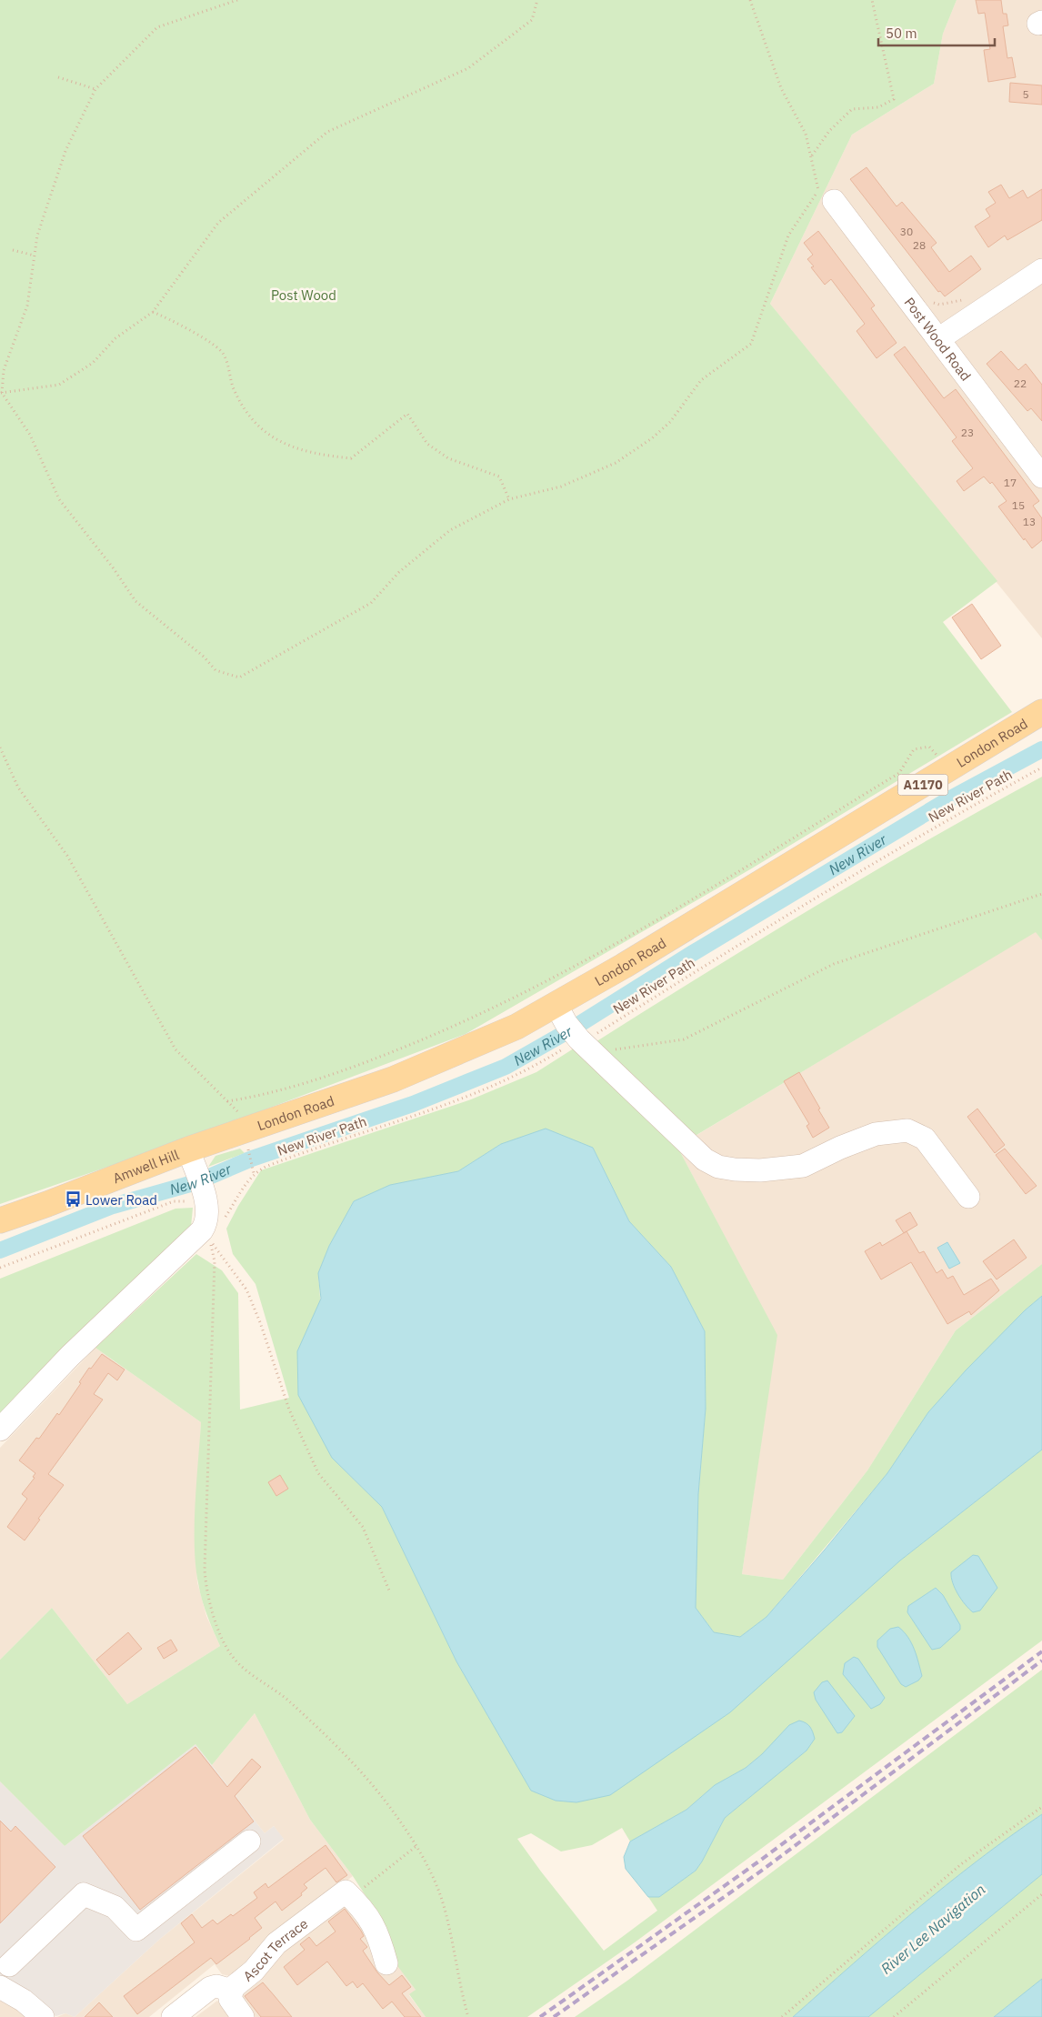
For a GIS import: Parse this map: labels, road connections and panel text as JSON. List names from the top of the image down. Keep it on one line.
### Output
{"streets":{"main road":["London Road","A1170","Amwell Hill"],"street":["Post Wood Road","Ascot Terrace"],"path":["New River Path"]},"crossings":[["London Road","New River Path"],["London Road","Amwell Hill"]],"water":["New River","River Lee Navigation"],"parks":["Post Wood"],"places":{"bus stop":["Lower Road"]},"house_numbers":["5","30","28","22","23","17","15","13"],"scale_bar":"50 m"}
